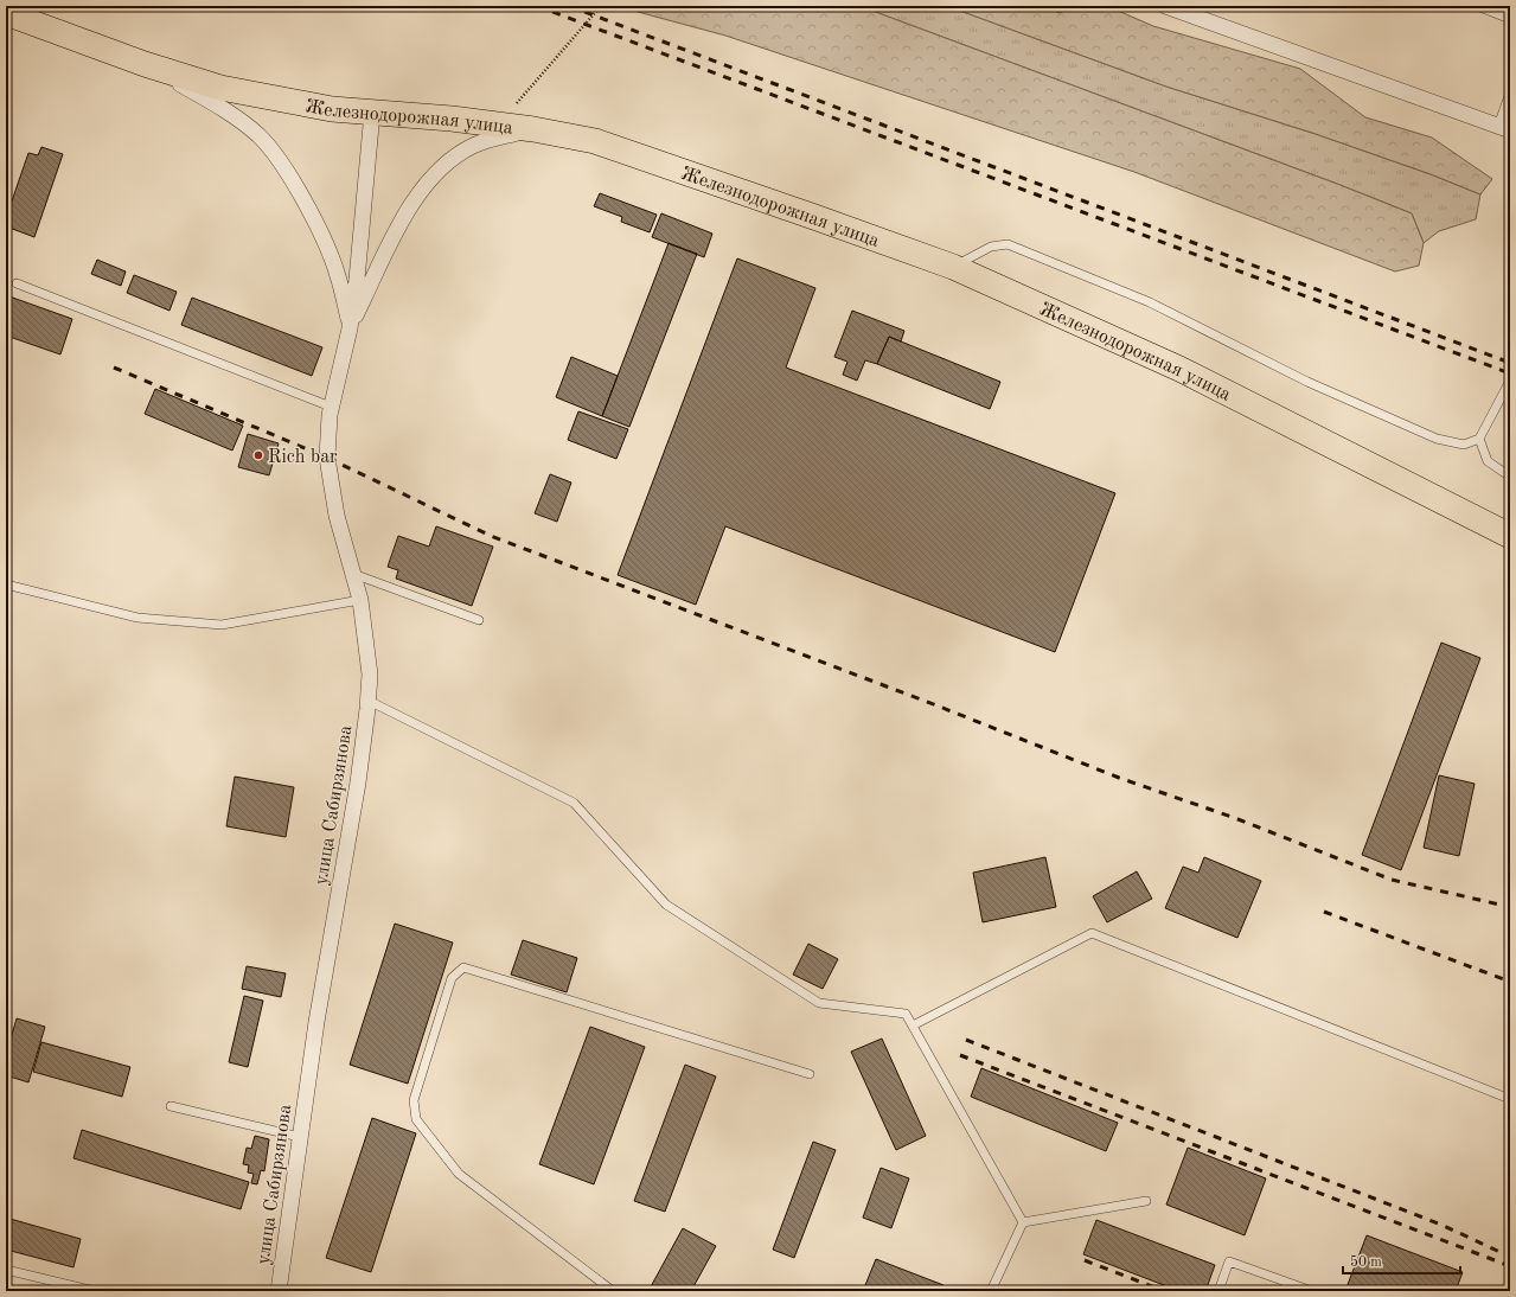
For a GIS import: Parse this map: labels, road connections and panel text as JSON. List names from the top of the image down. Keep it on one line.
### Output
{"streets":{"main road":["Железнодорожная улица"],"street":["улица Сабирзянова"]},"places":["Rich bar"],"scale_bar":"50 m"}
